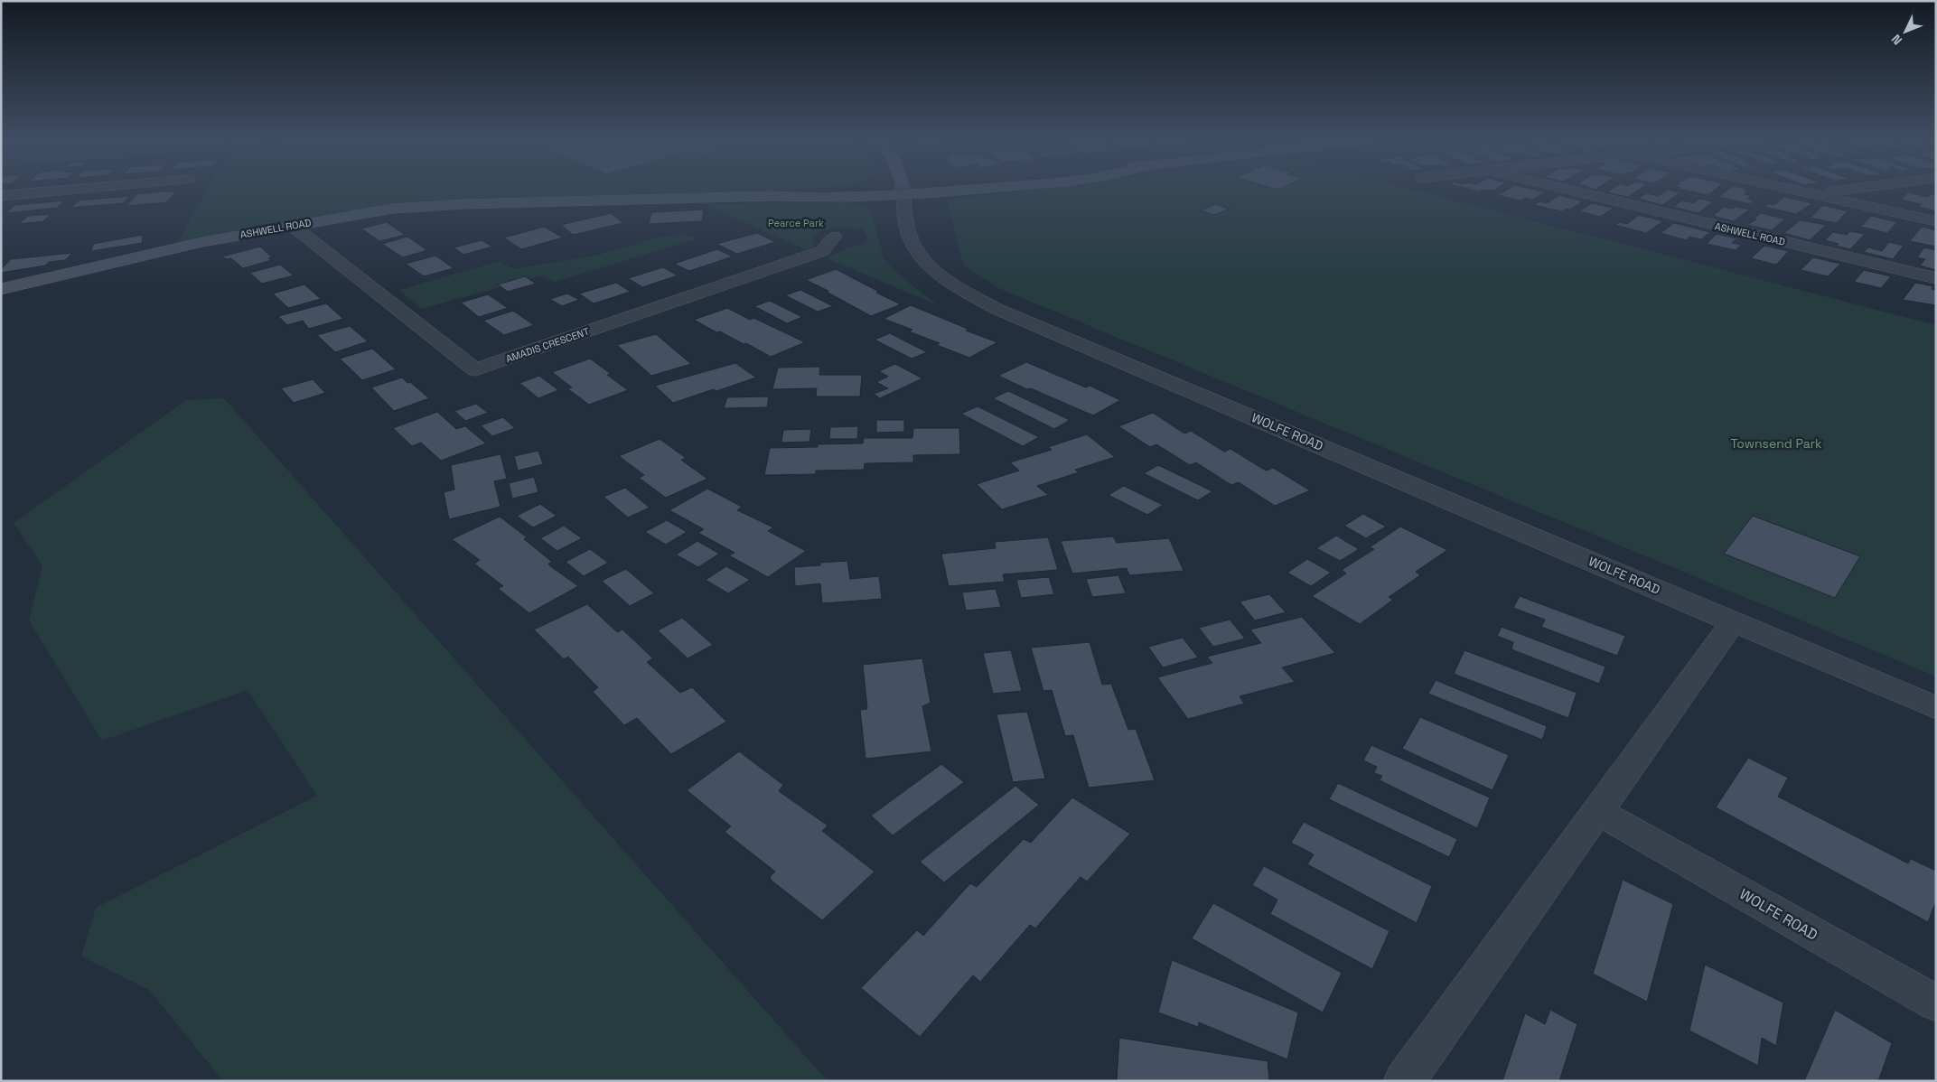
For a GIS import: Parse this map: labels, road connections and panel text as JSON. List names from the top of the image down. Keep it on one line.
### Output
{"streets":{"street":["ASHWELL ROAD","AMADIS CRESCENT","WOLFE ROAD"]},"crossings":[["ASHWELL ROAD","AMADIS CRESCENT"]],"parks":["Pearce Park","Townsend Park"],"north":"bottom left"}
